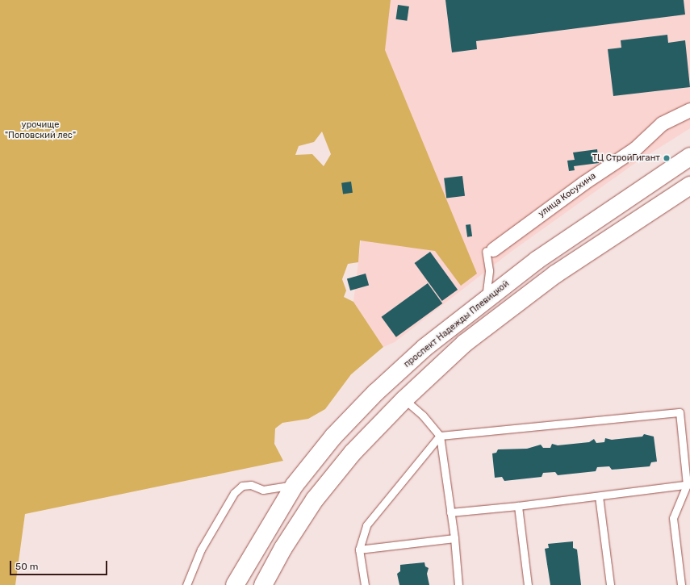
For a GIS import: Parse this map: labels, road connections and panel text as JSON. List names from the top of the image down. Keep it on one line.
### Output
{"streets":{"main road":["проспект Надежды Плевицкой"],"street":["улица Косухина"]},"parks":["урочище \"Поповский лес\""],"places":["ТЦ СтройГигант"],"scale_bar":"50 m"}
